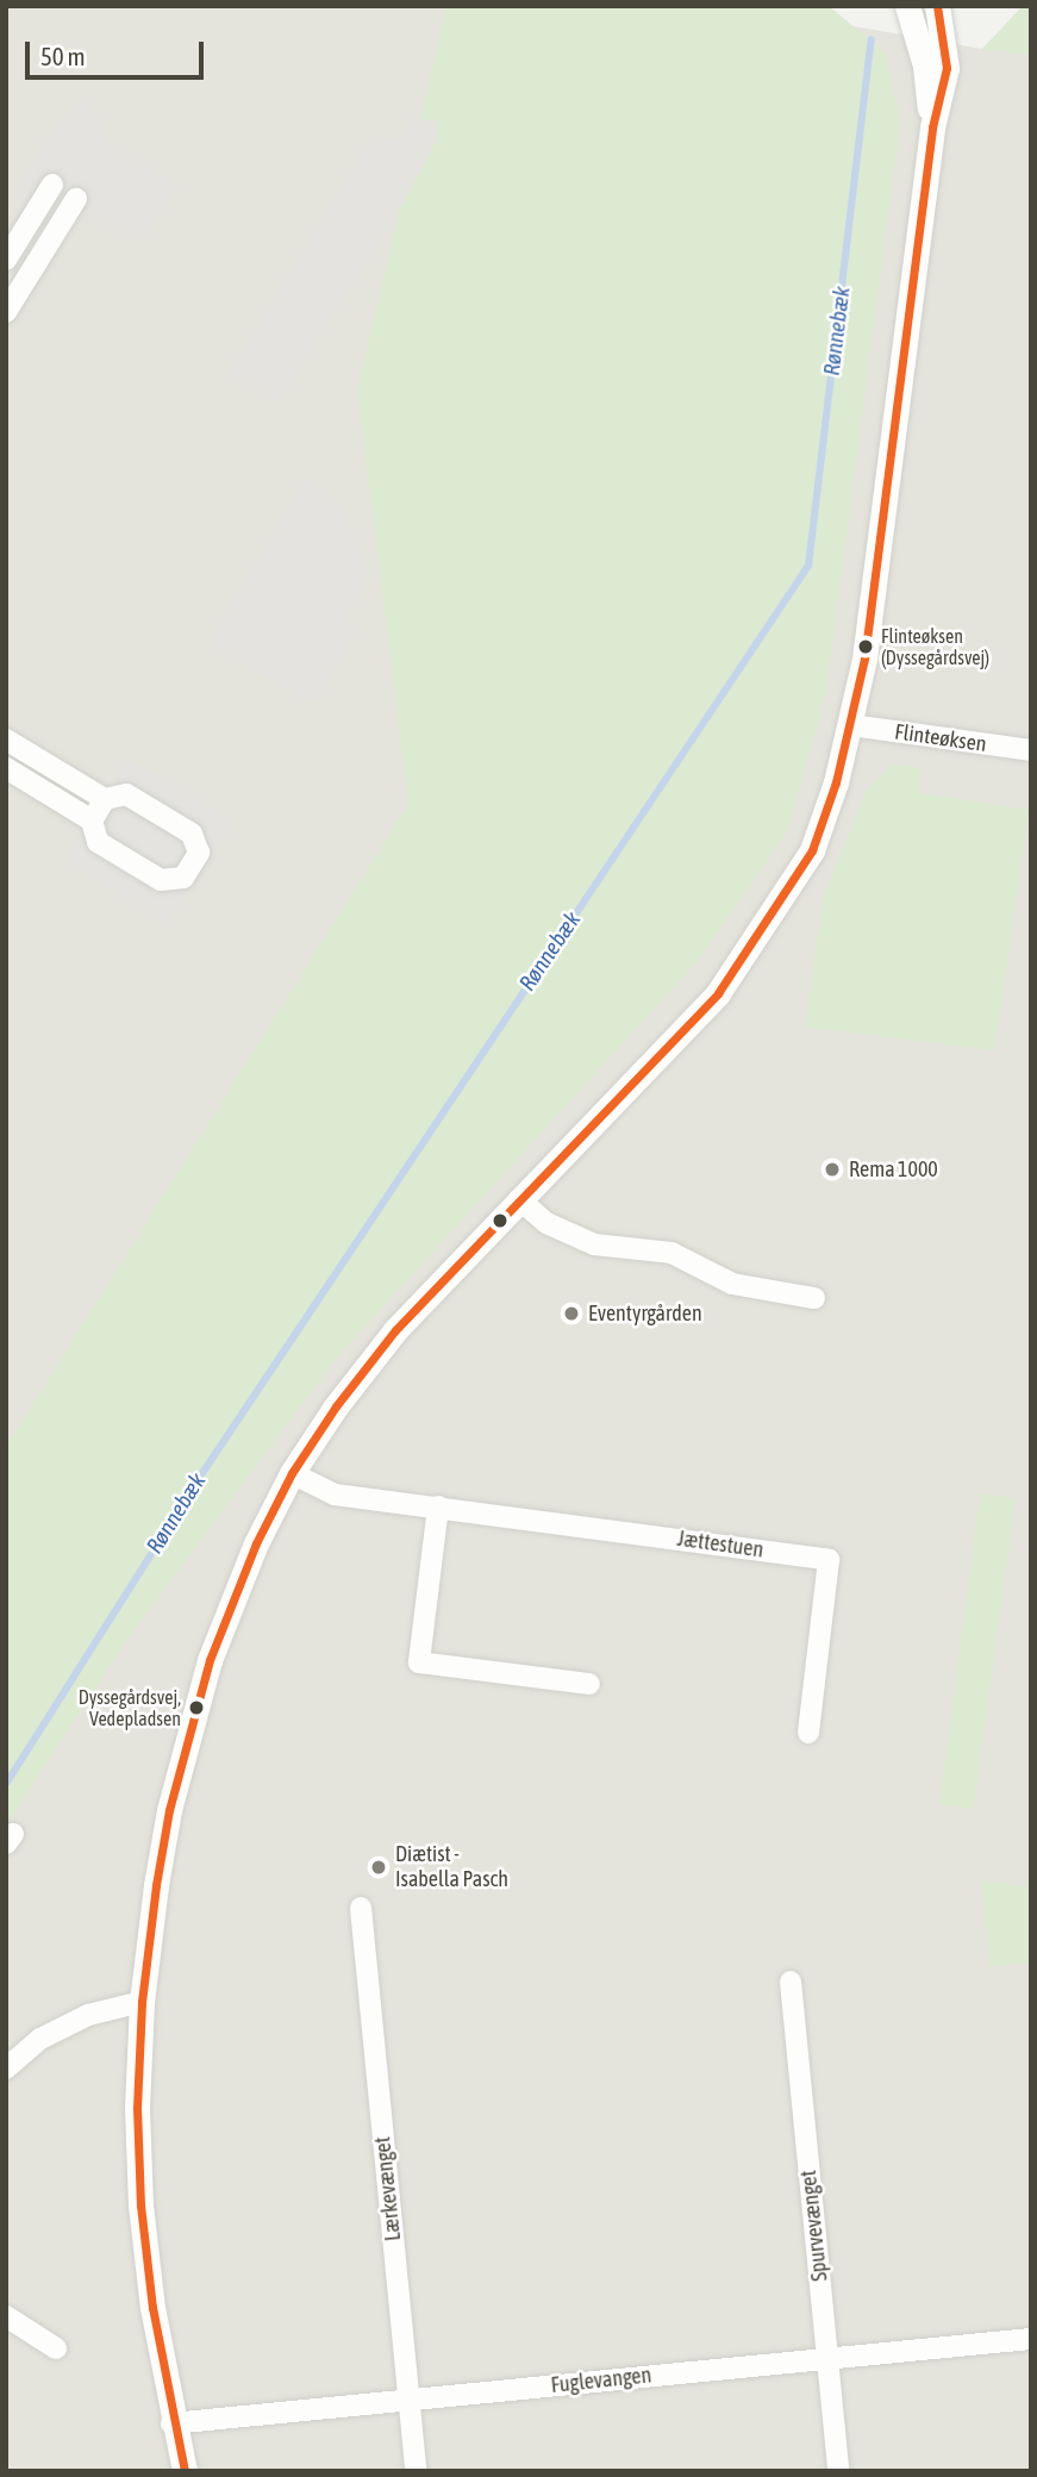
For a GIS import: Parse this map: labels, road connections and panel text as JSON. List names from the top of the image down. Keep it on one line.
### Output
{"streets":{"street":["Flinteøksen","Jættestuen","Lærkevænget","Spurvevænget","Fuglevangen"]},"crossings":[["Lærkevænget","Fuglevangen"],["Spurvevænget","Fuglevangen"]],"water":["Rønnebæk"],"places":["Flinteøksen (Dyssegårdsvej)","Rema 1000","Eventyrgården","Dyssegårdsvej, Vedepladsen","Diætist - Isabella Pasch"],"scale_bar":"50 m"}
